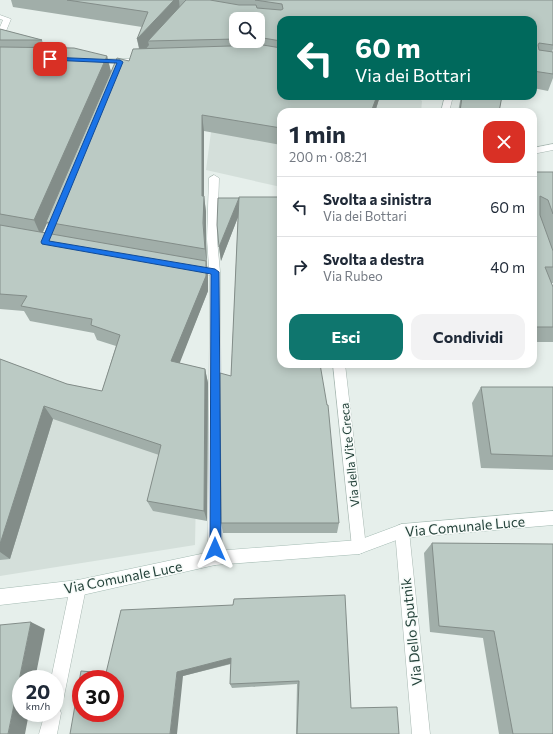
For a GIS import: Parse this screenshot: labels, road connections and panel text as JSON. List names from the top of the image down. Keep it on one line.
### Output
{"streets":{"street":["Via della Vite Greca","Via Comunale Luce","Via Dello Sputnik"]},"crossings":[["Via della Vite Greca","Via Comunale Luce"],["Via Comunale Luce","Via Dello Sputnik"]],"page":{"turn":["60 m","Via dei Bottari"],"heading":["1 min","200 m · 08:21"],"list":[{"name":"Svolta a sinistra","note":"Via dei Bottari","value":"60 m"},{"name":"Svolta a destra","note":"Via Rubeo","value":"40 m"}],"buttons":["Esci","Condividi"],"speed":"20 km/h","limit":"30"}}
